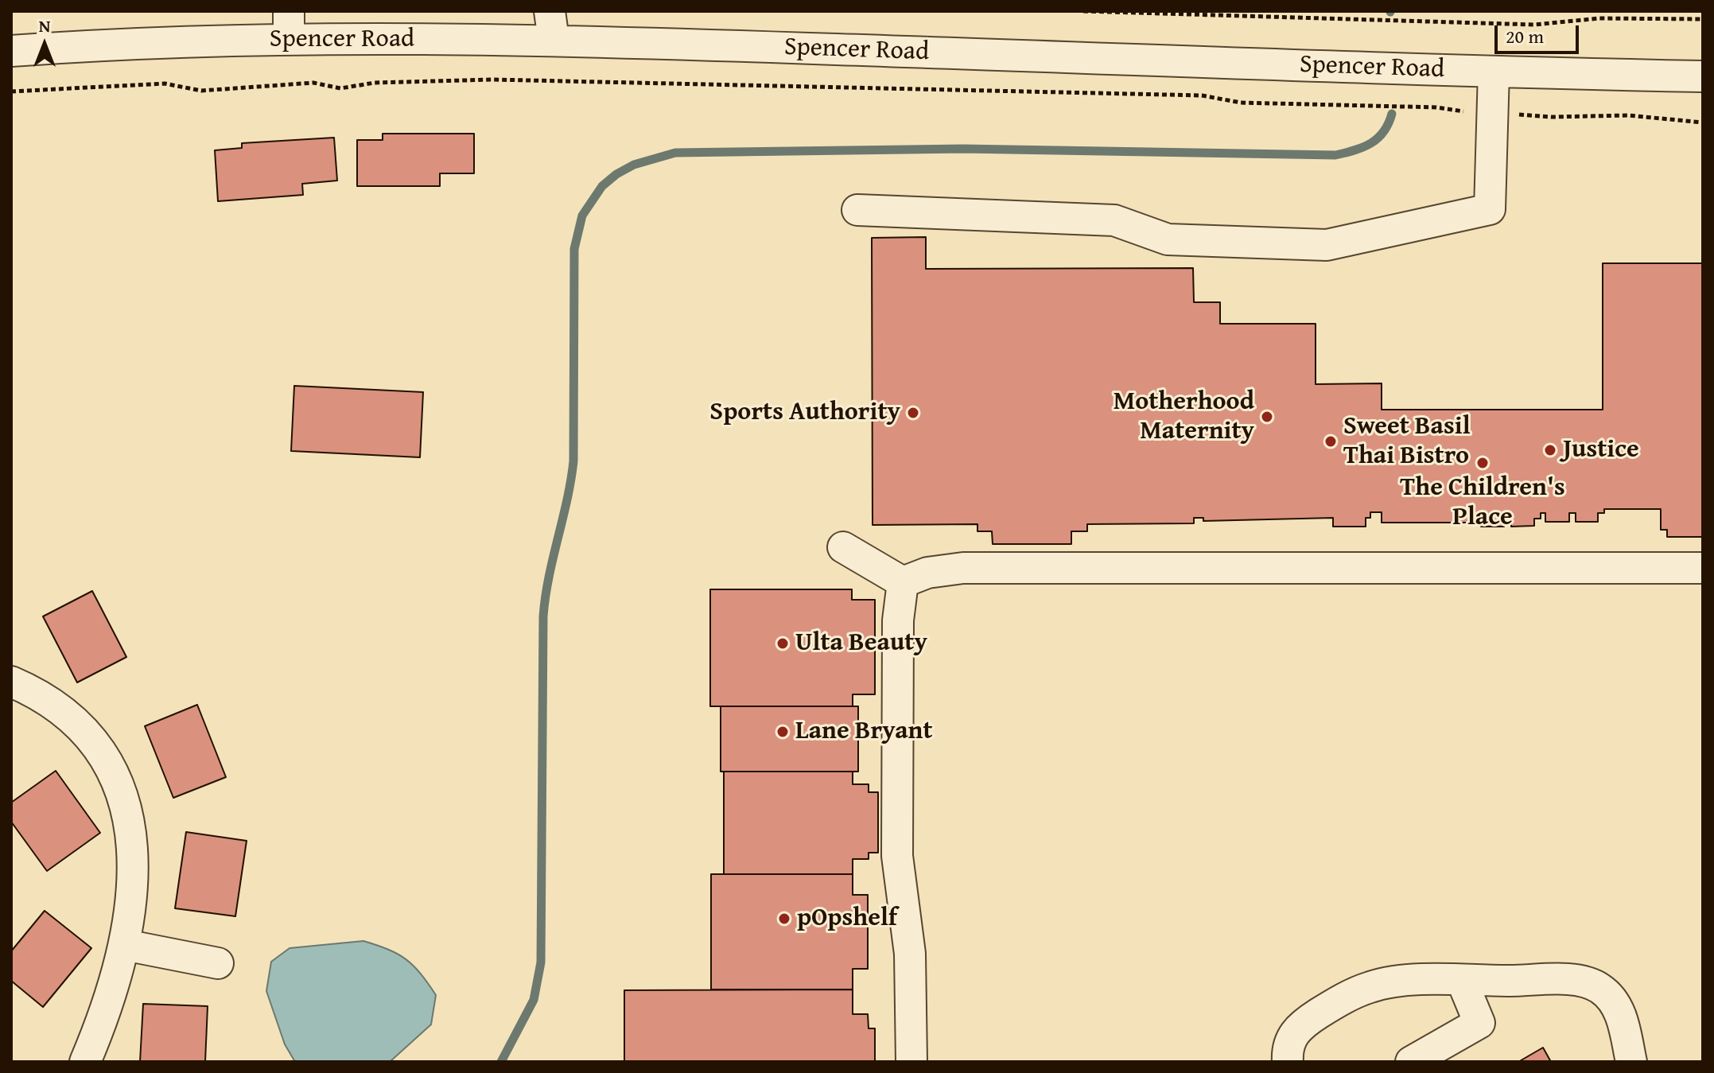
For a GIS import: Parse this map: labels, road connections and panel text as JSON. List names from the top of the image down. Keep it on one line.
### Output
{"streets":{"street":["Spencer Road"]},"places":["Sports Authority","Motherhood Maternity","Sweet Basil Thai Bistro","Justice","The Children's Place","Ulta Beauty","Lane Bryant","pOpshelf"],"scale_bar":"20 m","north":"top"}
